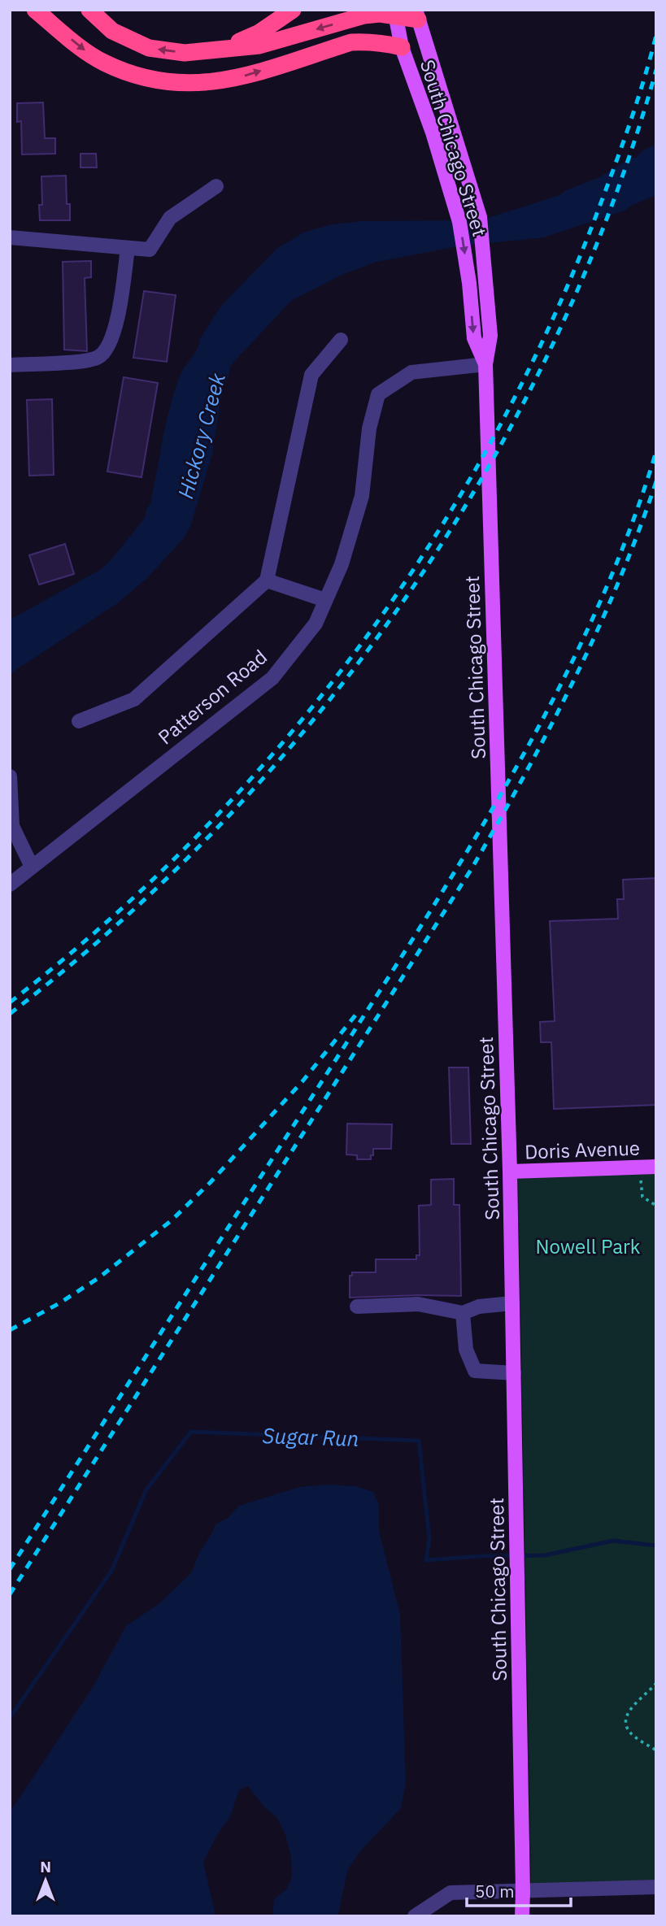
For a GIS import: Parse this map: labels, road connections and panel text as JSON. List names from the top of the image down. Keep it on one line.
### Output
{"streets":{"main road":["South Chicago Street","Doris Avenue"],"street":["Patterson Road"]},"crossings":[["South Chicago Street","Patterson Road"],["South Chicago Street","Doris Avenue"]],"water":["Hickory Creek","Sugar Run"],"parks":["Nowell Park"],"scale_bar":"50 m","north":"top"}
